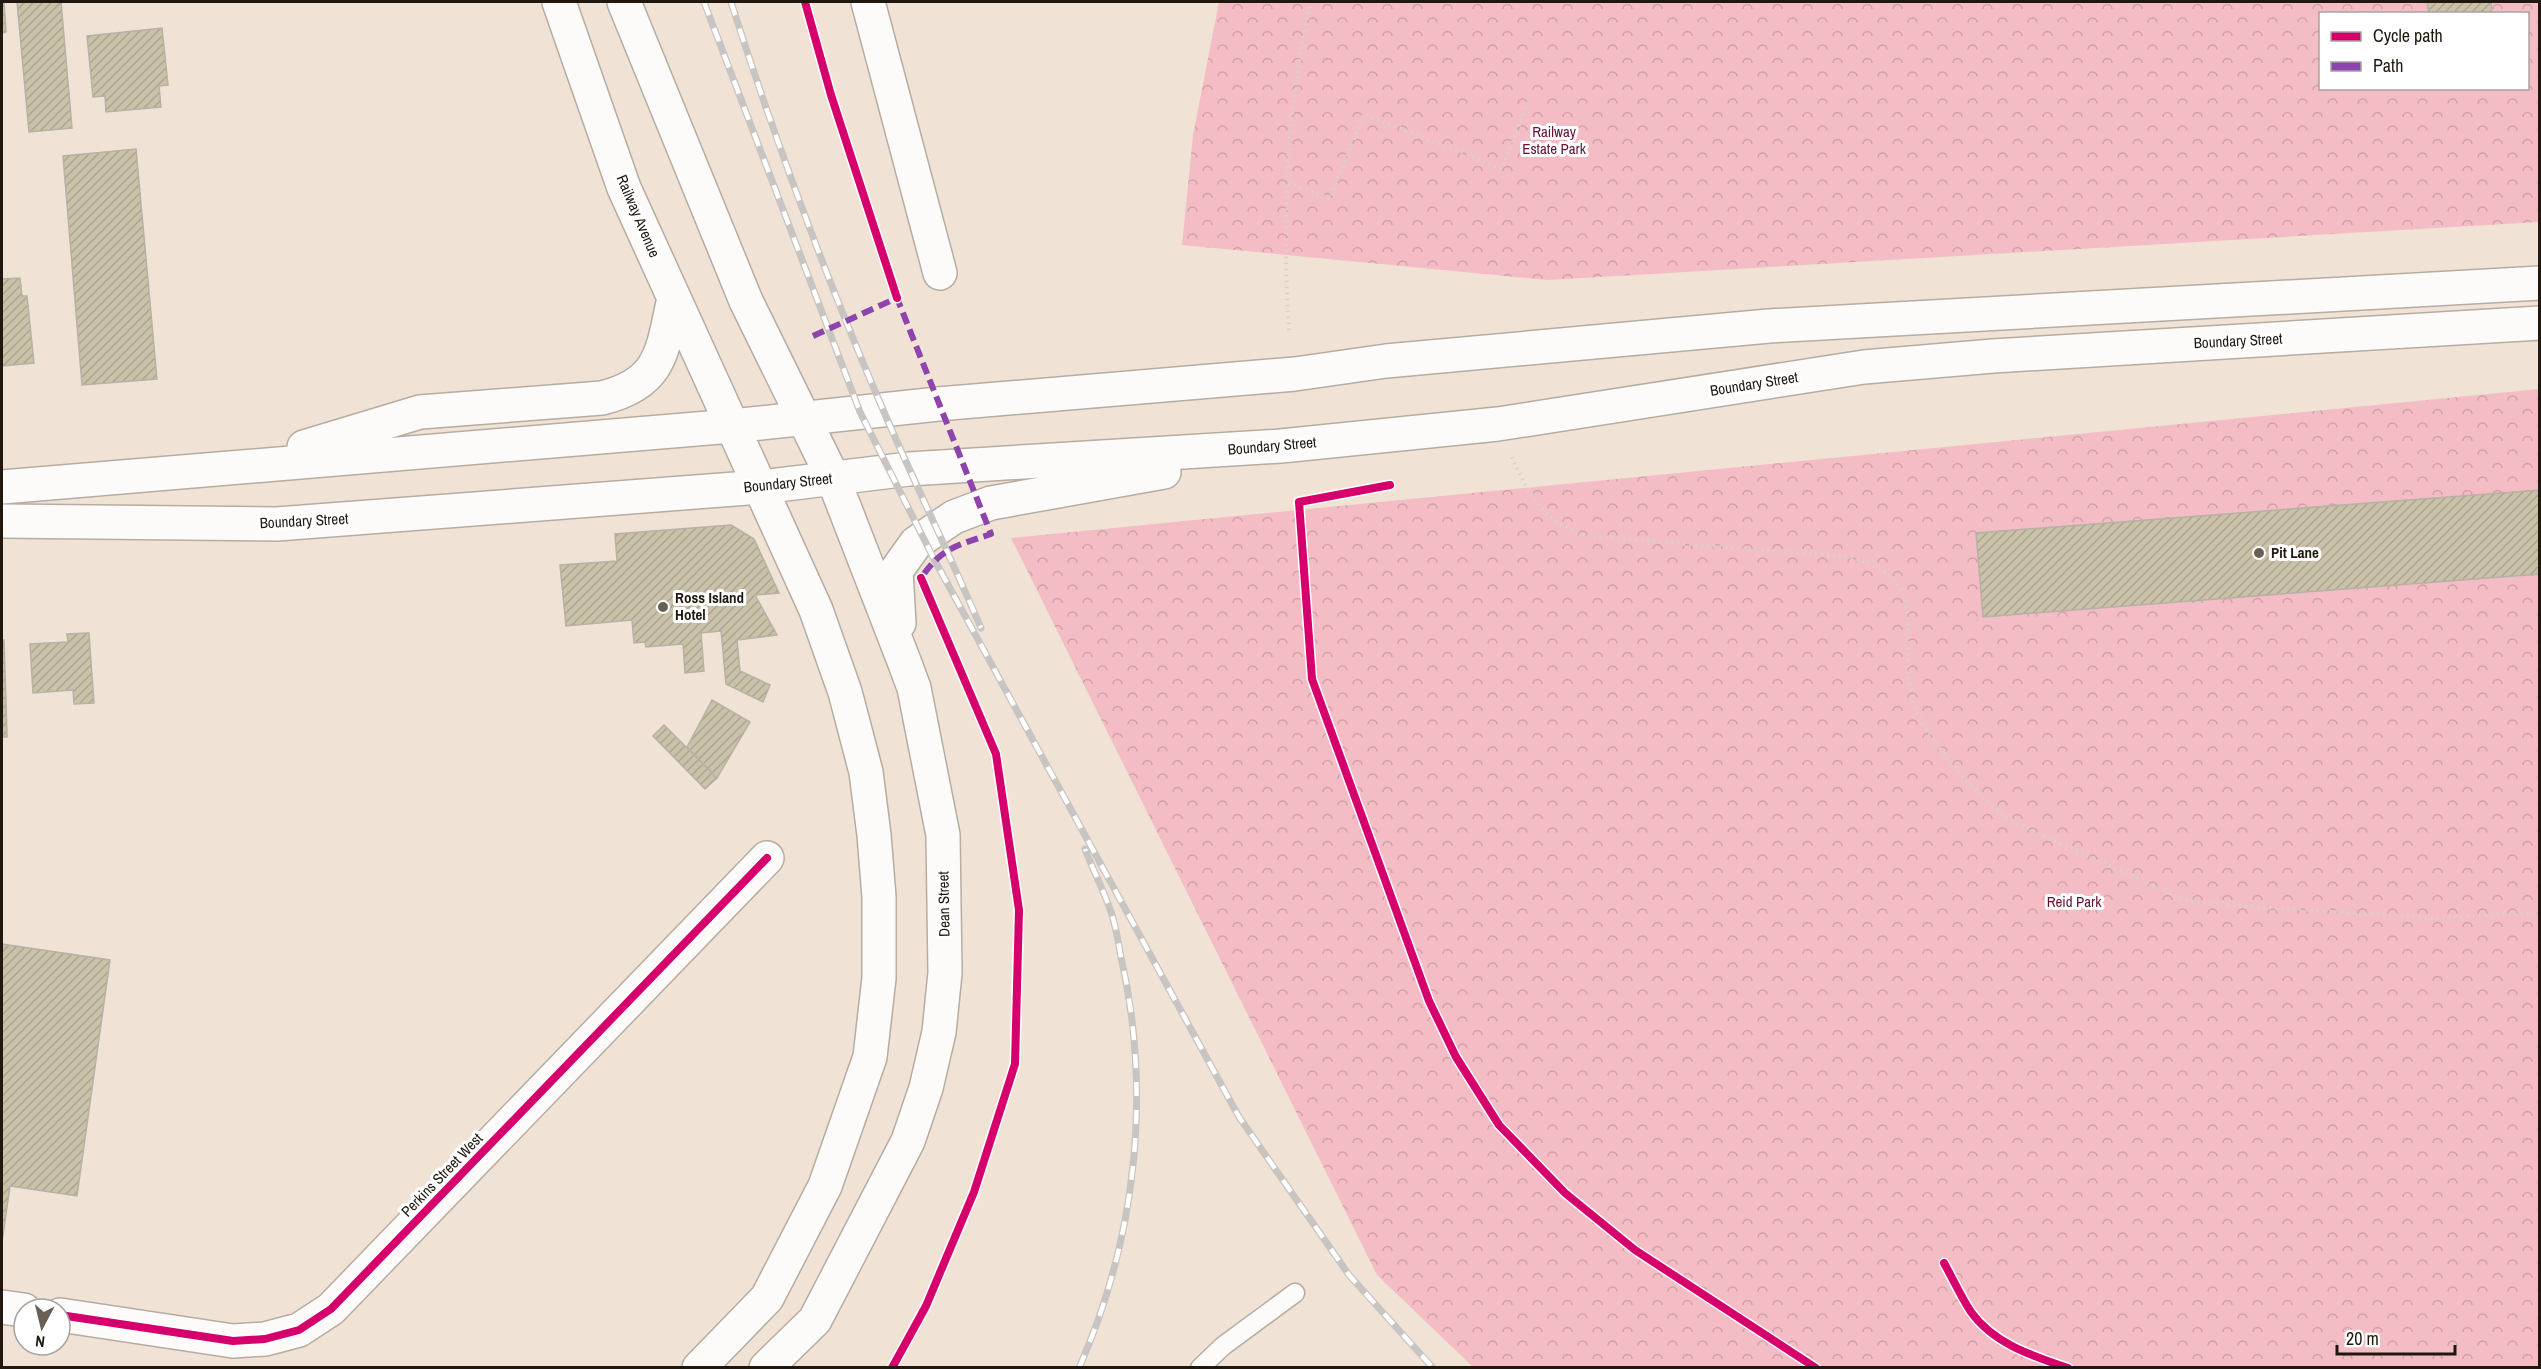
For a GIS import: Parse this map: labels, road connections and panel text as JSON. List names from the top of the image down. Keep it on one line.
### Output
{"streets":{"main road":["Railway Avenue","Boundary Street","Dean Street","Perkins Street West"]},"crossings":[["Boundary Street","Dean Street"]],"parks":["Railway Estate Park","Reid Park"],"places":["Pit Lane","Ross Island Hotel"],"legend":["Cycle path","Path"],"scale_bar":"20 m","north":"bottom"}
